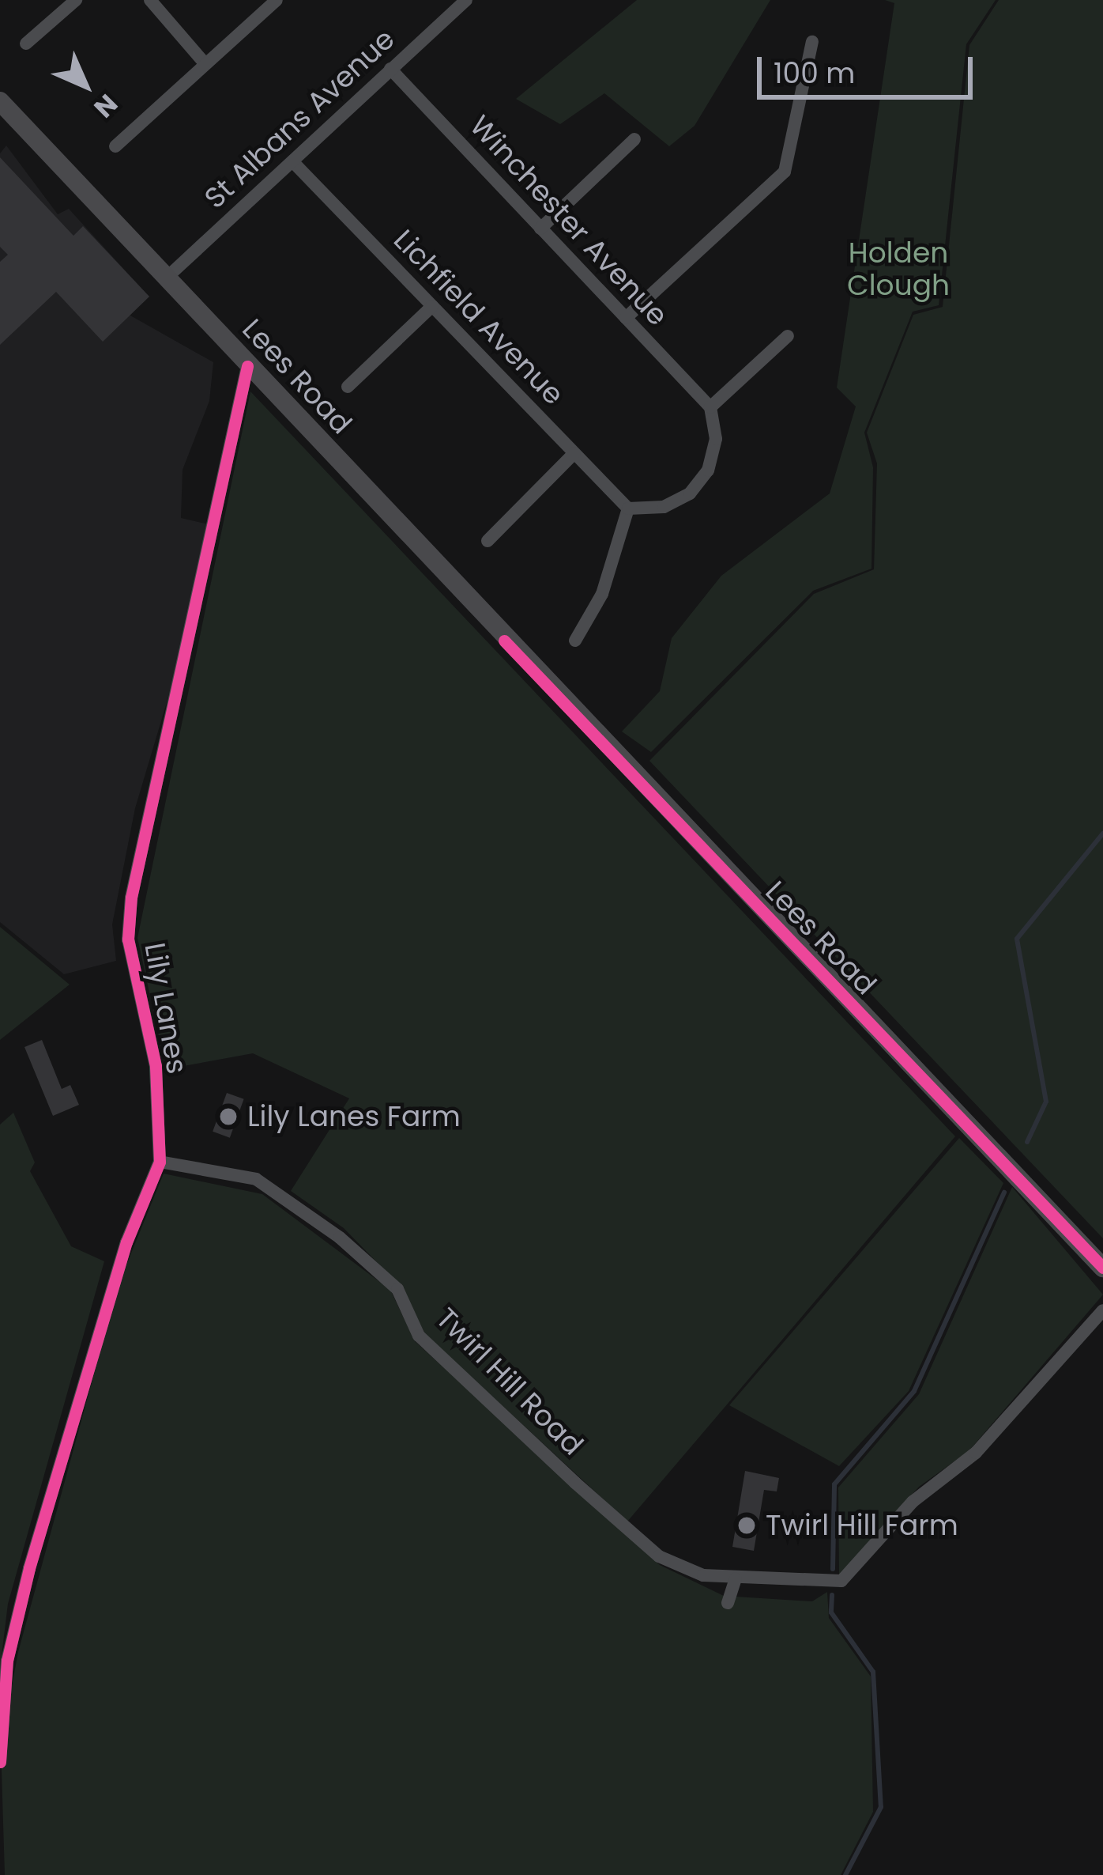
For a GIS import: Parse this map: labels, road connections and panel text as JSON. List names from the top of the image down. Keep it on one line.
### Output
{"streets":{"main road":["Lees Road"],"street":["St Albans Avenue","Winchester Avenue","Lichfield Avenue","Lily Lanes","Twirl Hill Road"]},"crossings":[["St Albans Avenue","Winchester Avenue"],["St Albans Avenue","Lichfield Avenue"],["St Albans Avenue","Lees Road"],["Lees Road","Lily Lanes"],["Lily Lanes","Twirl Hill Road"]],"parks":["Holden Clough"],"places":["Lily Lanes Farm","Twirl Hill Farm"],"scale_bar":"100 m","north":"bottom right"}
